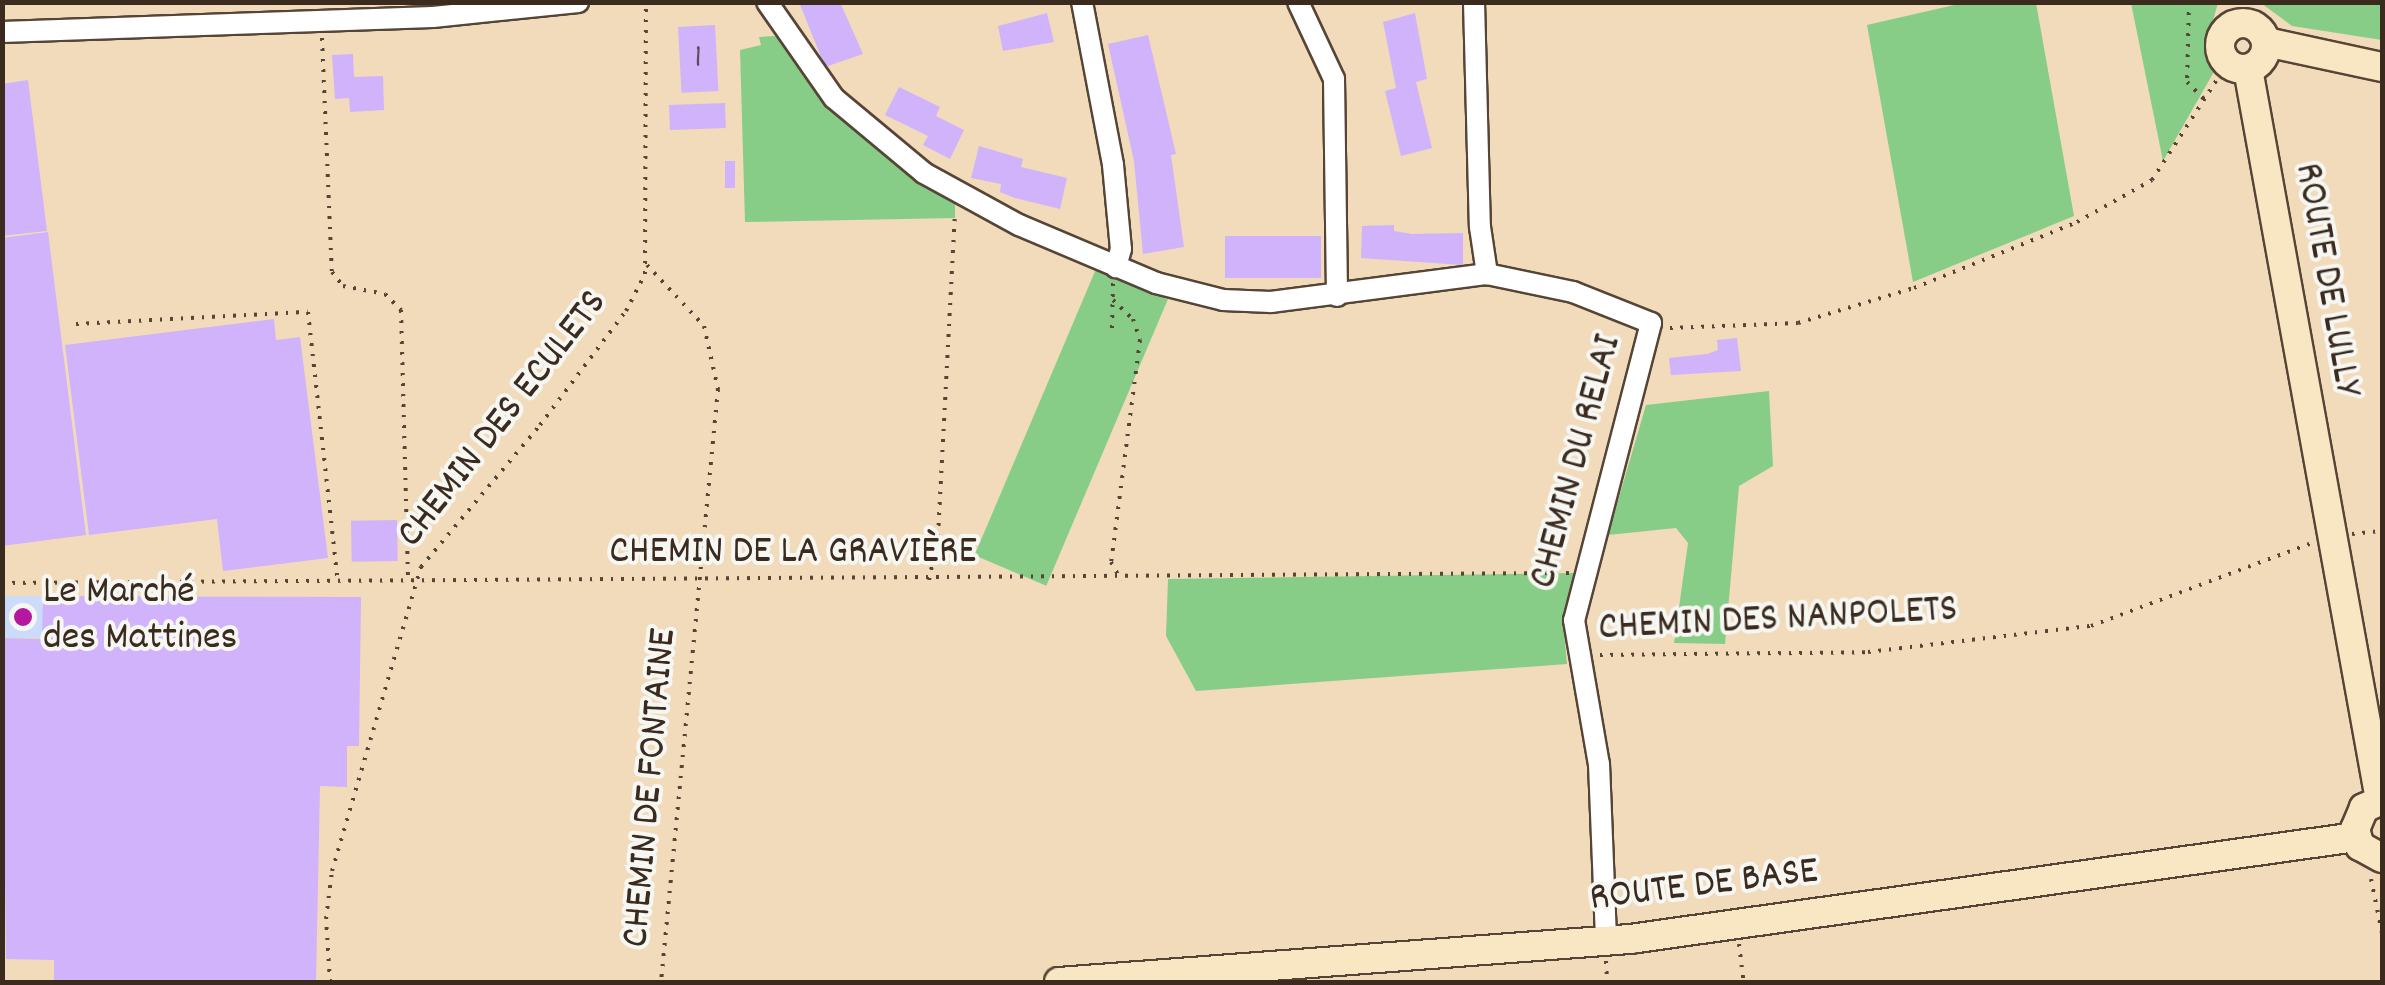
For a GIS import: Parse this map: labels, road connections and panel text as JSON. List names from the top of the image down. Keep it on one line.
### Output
{"streets":{"main road":["ROUTE DE LULLY","ROUTE DE BASE"],"street":["CHEMIN DU RELAI"],"path":["CHEMIN DES ECULETS","CHEMIN DE LA GRAVIÈRE","CHEMIN DES NANPOLETS","CHEMIN DE FONTAINE"]},"crossings":[["ROUTE DE LULLY","CHEMIN DES NANPOLETS"],["CHEMIN DES ECULETS","CHEMIN DE LA GRAVIÈRE"],["CHEMIN DES ECULETS","CHEMIN DE FONTAINE"],["CHEMIN DU RELAI","CHEMIN DE LA GRAVIÈRE"],["CHEMIN DU RELAI","CHEMIN DES NANPOLETS"],["CHEMIN DU RELAI","ROUTE DE BASE"],["CHEMIN DE LA GRAVIÈRE","CHEMIN DE FONTAINE"]],"places":["Le Marché des Mattines"],"house_numbers":["1"]}
